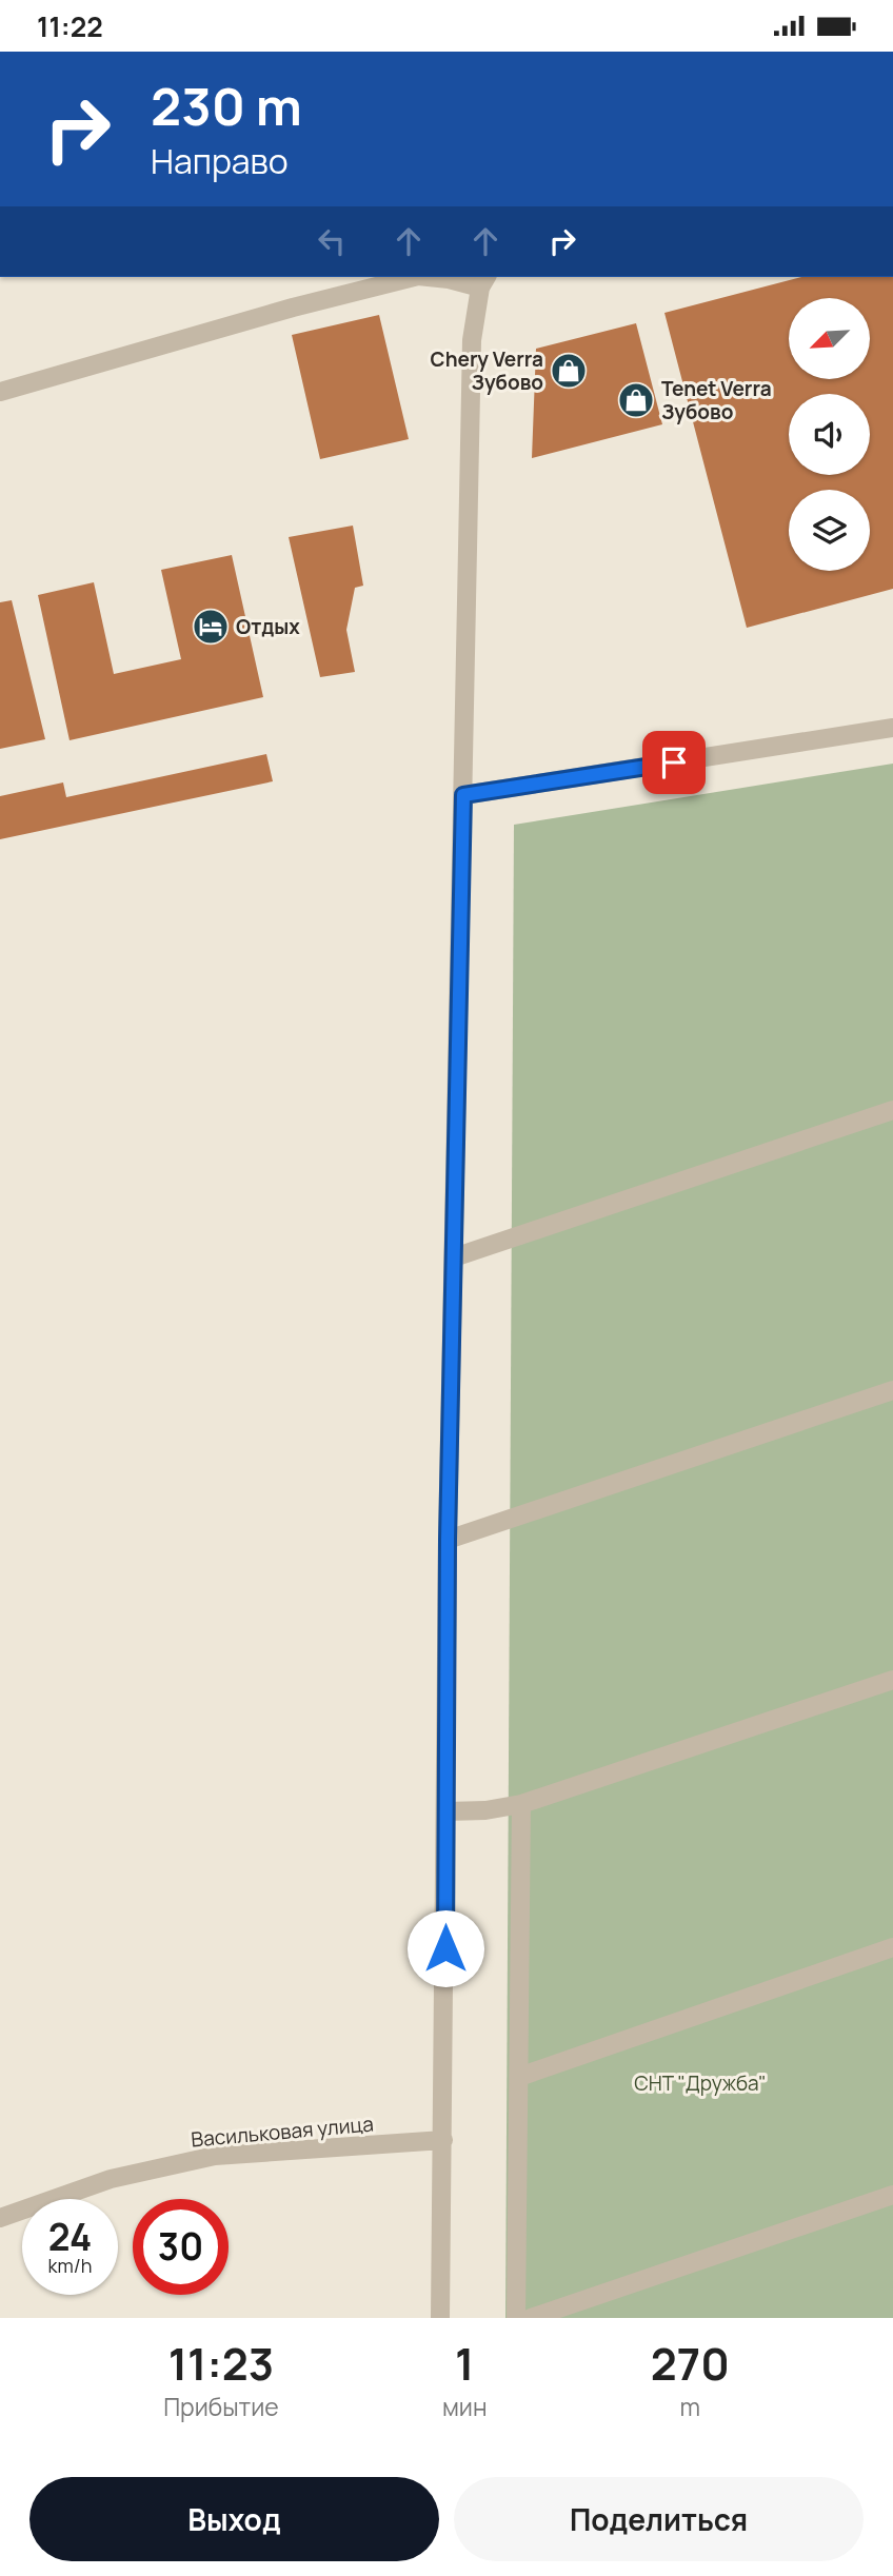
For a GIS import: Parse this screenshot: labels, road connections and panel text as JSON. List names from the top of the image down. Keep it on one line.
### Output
{"streets":{"street":["Васильковая улица"]},"parks":["СНТ \"Дружба\""],"places":{"shop":["Chery Verra Зубово","Tenet Verra Зубово"],"hotel":["Отдых"]},"north":"bottom left","page":{"status":"11:22","turn":["230 m","Направо"],"speed":"24 km/h","limit":"30","eta":["11:23","Прибытие","1","мин","270","m"],"buttons":["Выход","Поделиться"]}}
